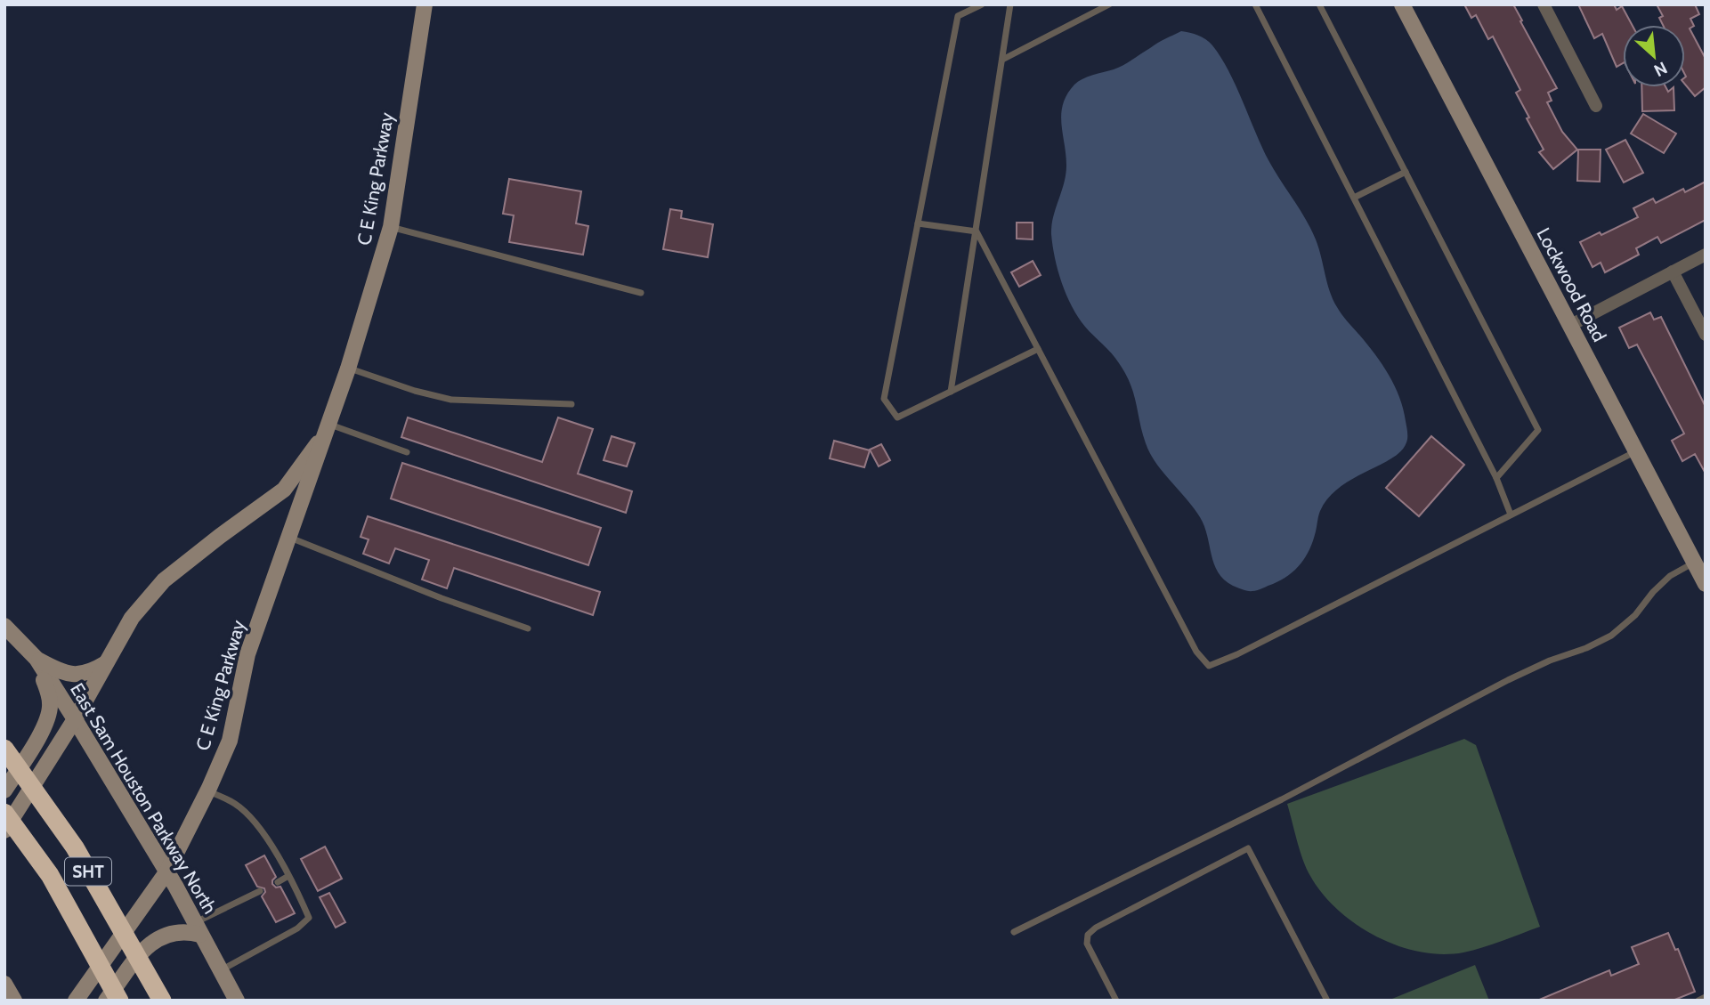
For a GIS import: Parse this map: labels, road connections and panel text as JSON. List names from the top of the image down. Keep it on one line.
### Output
{"streets":{"highway":["SHT"],"main road":["C E King Parkway","Lockwood Road","East Sam Houston Parkway North"]},"crossings":[["C E King Parkway","East Sam Houston Parkway North"]],"north":"bottom right"}
